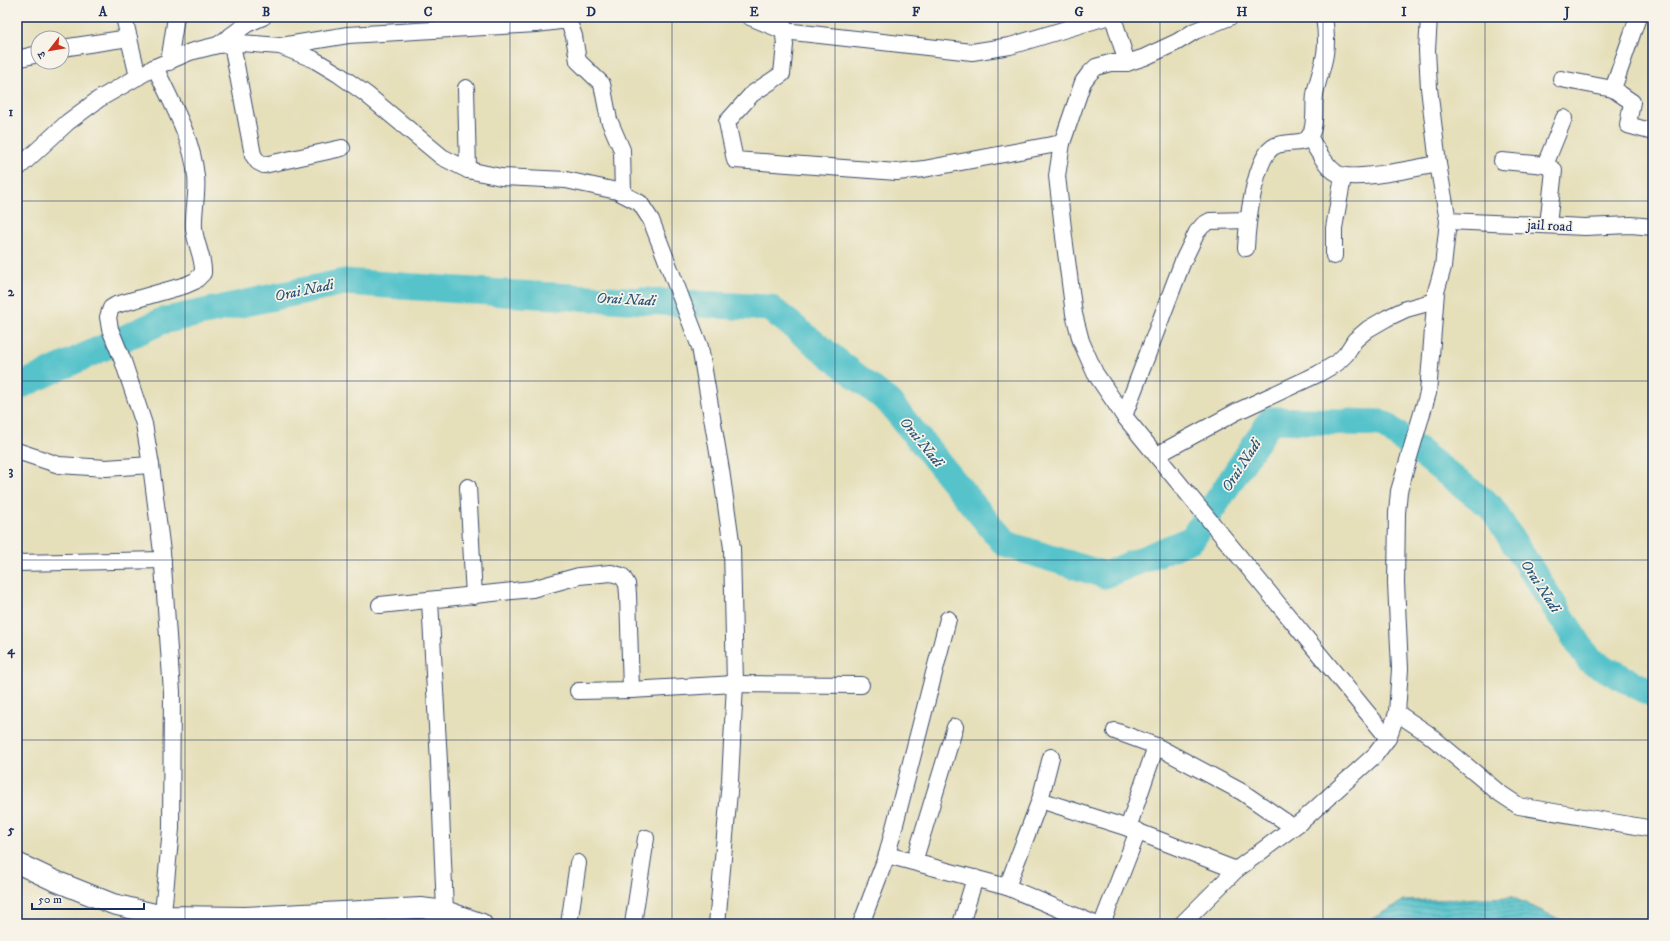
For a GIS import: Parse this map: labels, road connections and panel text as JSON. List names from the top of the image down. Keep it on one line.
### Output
{"streets":{"street":["jail road"]},"water":["Orai Nadi"],"scale_bar":"50 m","north":"bottom left","grid":{"columns":["A","B","C","D","E","F","G","H","I","J"],"rows":["1","2","3","4","5"]}}
